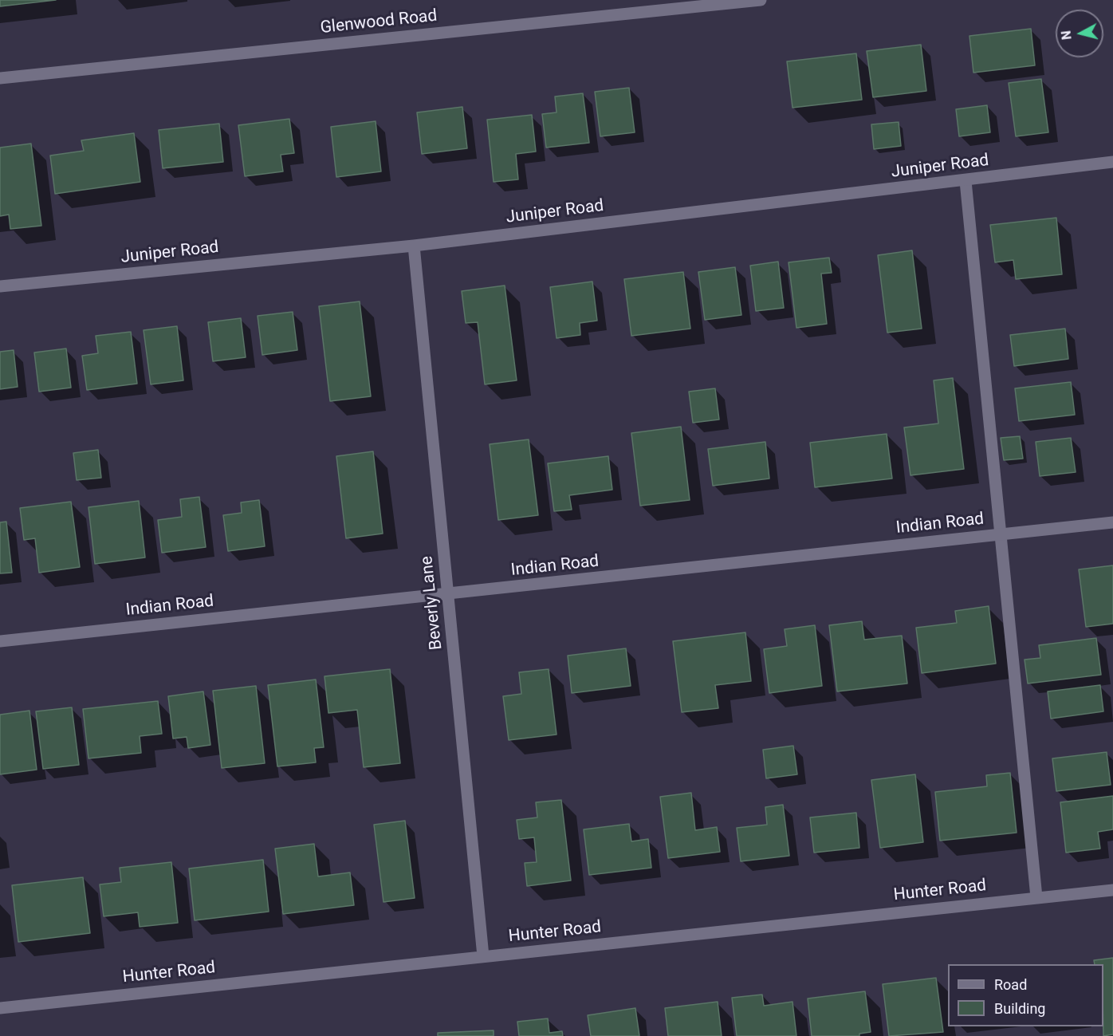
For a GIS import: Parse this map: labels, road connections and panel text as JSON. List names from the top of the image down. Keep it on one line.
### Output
{"streets":{"street":["Glenwood Road","Juniper Road","Indian Road","Beverly Lane","Hunter Road"]},"crossings":[["Juniper Road","Beverly Lane"],["Indian Road","Beverly Lane"],["Beverly Lane","Hunter Road"]],"legend":["Road","Building"],"north":"left"}
